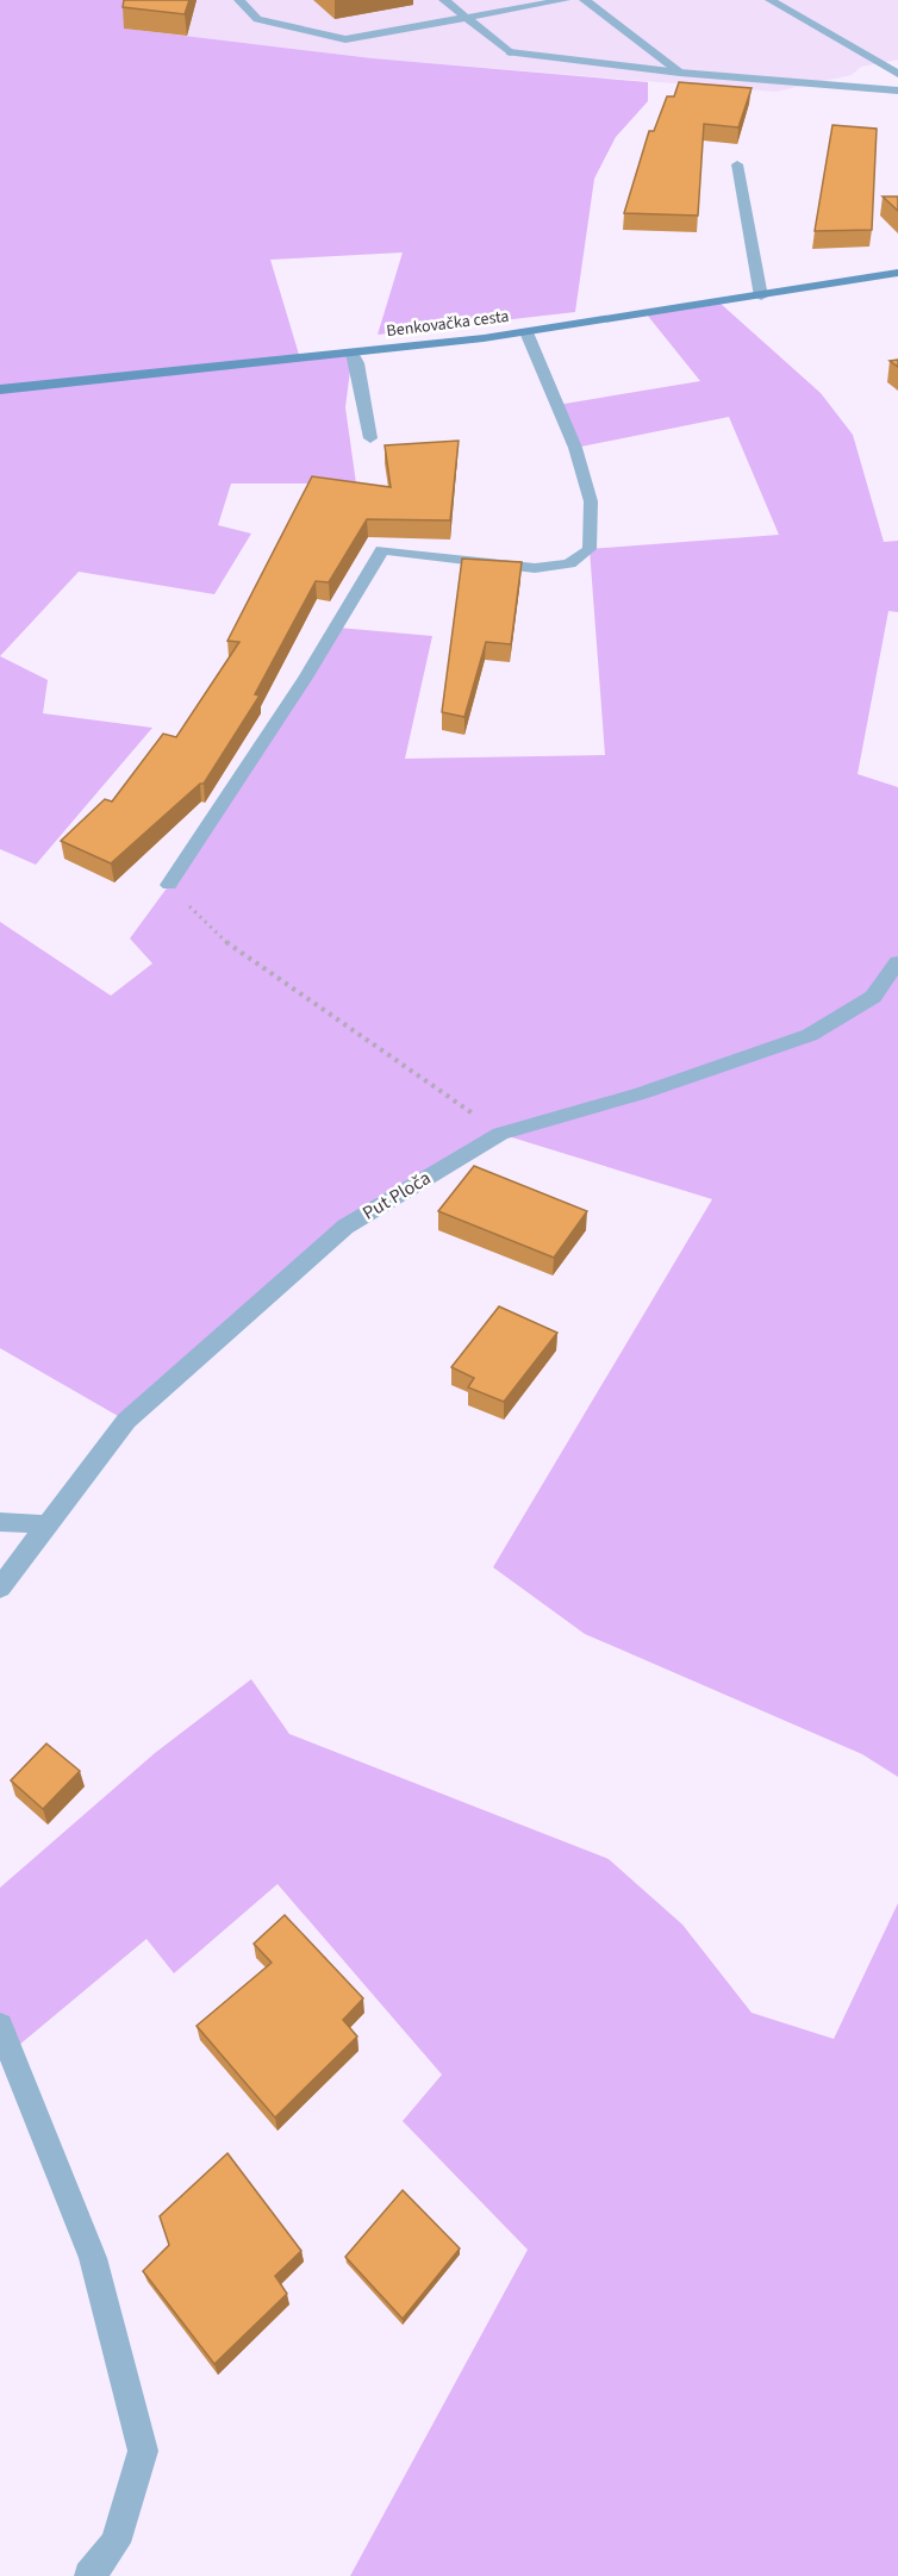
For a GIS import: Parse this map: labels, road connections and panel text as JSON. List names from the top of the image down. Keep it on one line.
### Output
{"streets":{"main road":["Benkovačka cesta"],"street":["Put Ploča"]}}
